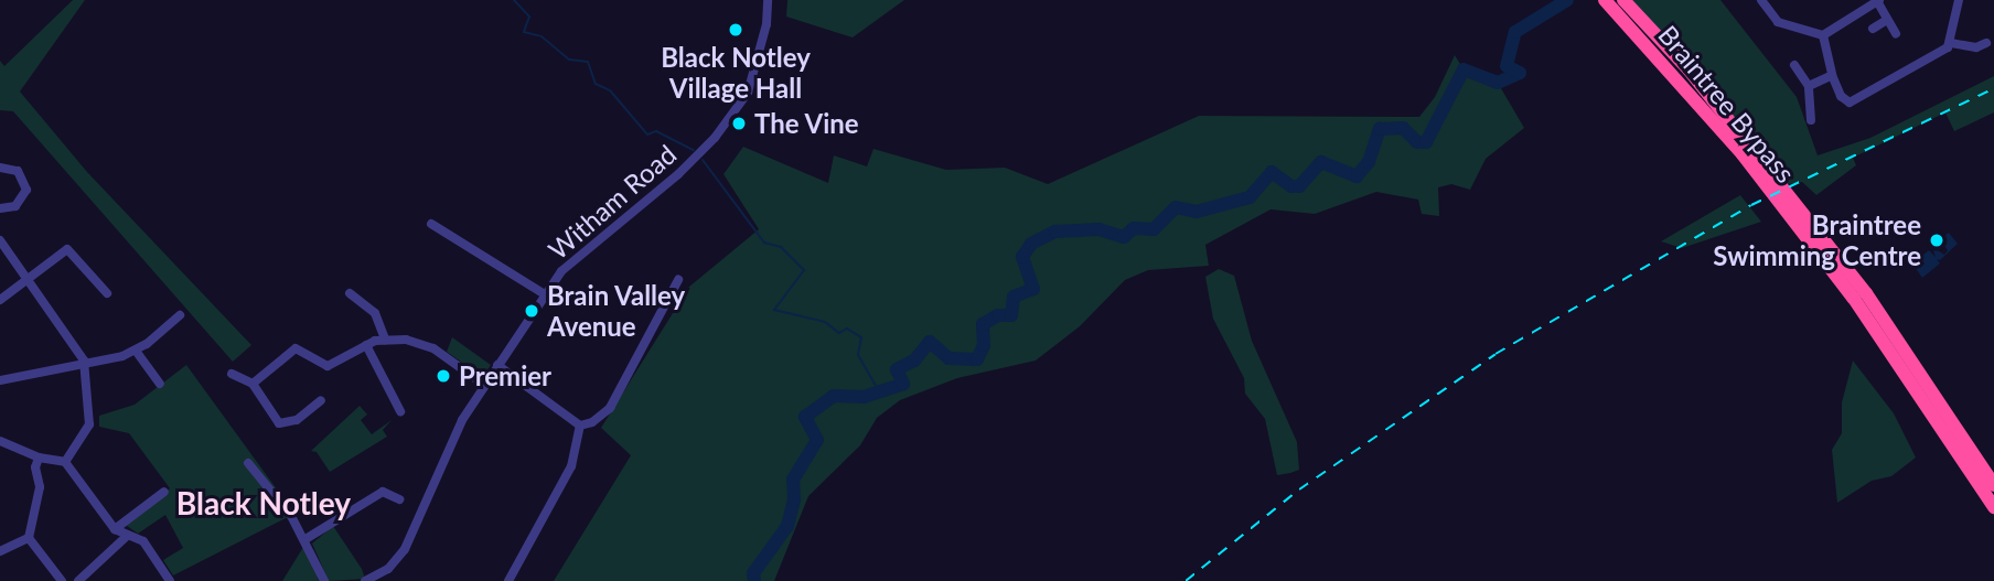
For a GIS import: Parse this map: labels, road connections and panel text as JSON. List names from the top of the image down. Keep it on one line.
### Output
{"streets":{"highway":["Braintree Bypass"],"street":["Witham Road"]},"districts":["Black Notley"],"places":["Black Notley Village Hall","The Vine","Braintree Swimming Centre","Brain Valley Avenue","Premier"]}
